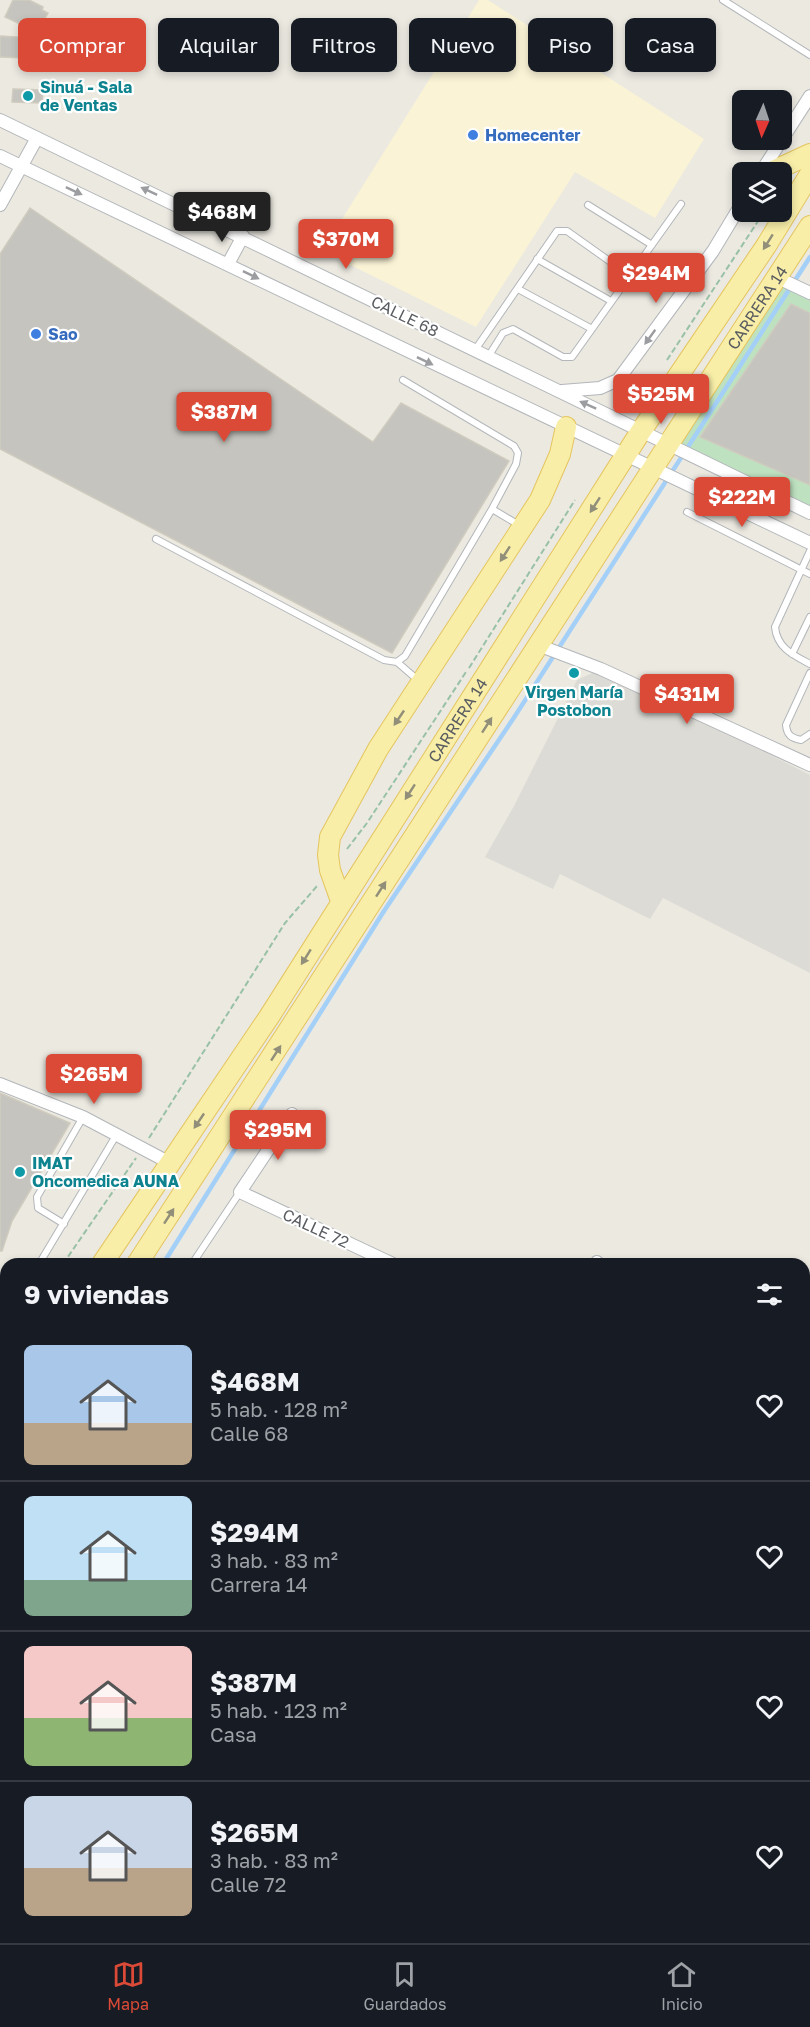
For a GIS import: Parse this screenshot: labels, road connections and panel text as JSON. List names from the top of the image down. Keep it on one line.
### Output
{"streets":{"main road":["CARRERA 14"],"street":["CALLE 68","CALLE 72"]},"crossings":[["CARRERA 14","CALLE 68"]],"places":["Sinuá - Sala de Ventas","Homecenter","Sao","Virgen María Postobon","IMAT Oncomedica AUNA"],"north":"bottom","page":{"chip":["Comprar","Alquilar","Filtros","Nuevo","Piso","Casa"],"price":["$468M","$370M","$294M","$525M","$387M","$222M","$431M","$265M","$295M"],"heading":"9 viviendas","list":[{"name":"$468M","note":"5 hab. · 128 m² · Calle 68"},{"name":"$294M","note":"3 hab. · 83 m² · Carrera 14"},{"name":"$387M","note":"5 hab. · 123 m² · Casa"},{"name":"$265M","note":"3 hab. · 83 m² · Calle 72"}],"tabs":["Mapa","Guardados","Inicio"]}}
